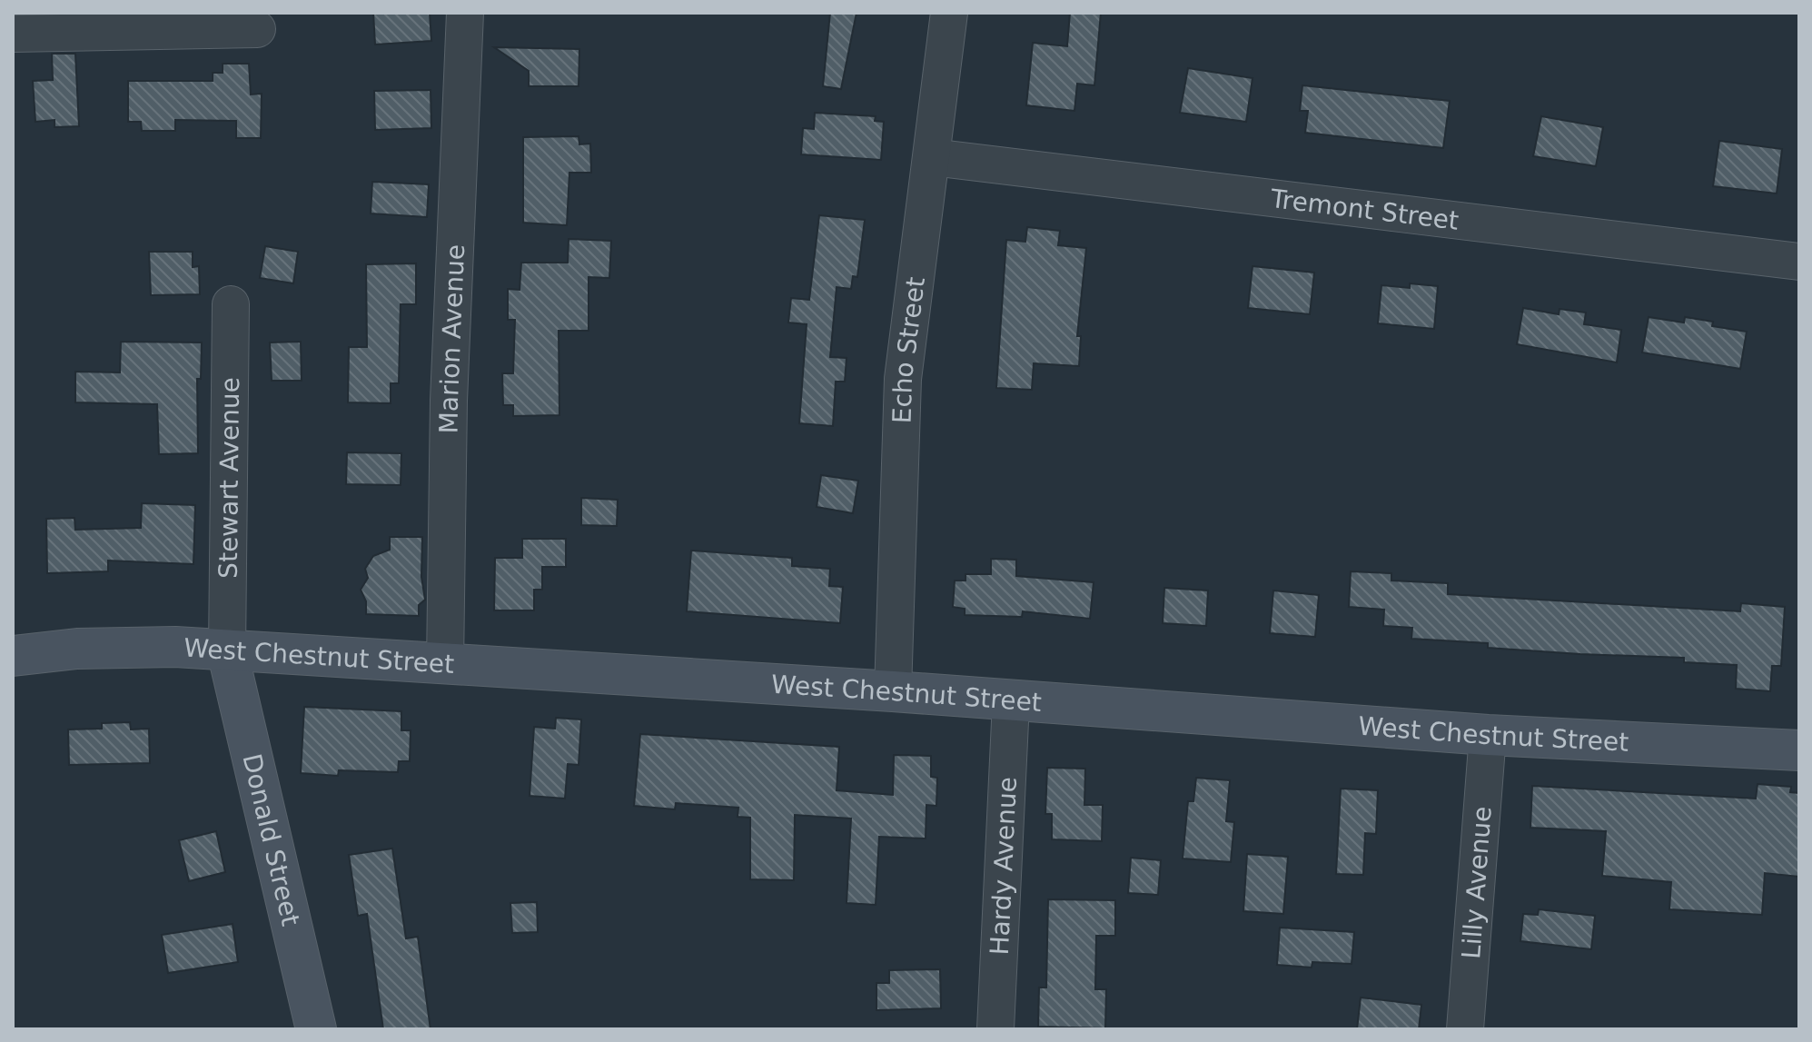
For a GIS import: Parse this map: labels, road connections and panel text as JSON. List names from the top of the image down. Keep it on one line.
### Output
{"streets":{"main road":["West Chestnut Street","Donald Street"],"street":["Tremont Street","Marion Avenue","Echo Street","Stewart Avenue","Hardy Avenue","Lilly Avenue"]},"crossings":[["Tremont Street","Echo Street"],["Marion Avenue","West Chestnut Street"],["Echo Street","West Chestnut Street"],["Stewart Avenue","West Chestnut Street"],["Stewart Avenue","Donald Street"],["West Chestnut Street","Donald Street"],["West Chestnut Street","Hardy Avenue"],["West Chestnut Street","Lilly Avenue"]]}
